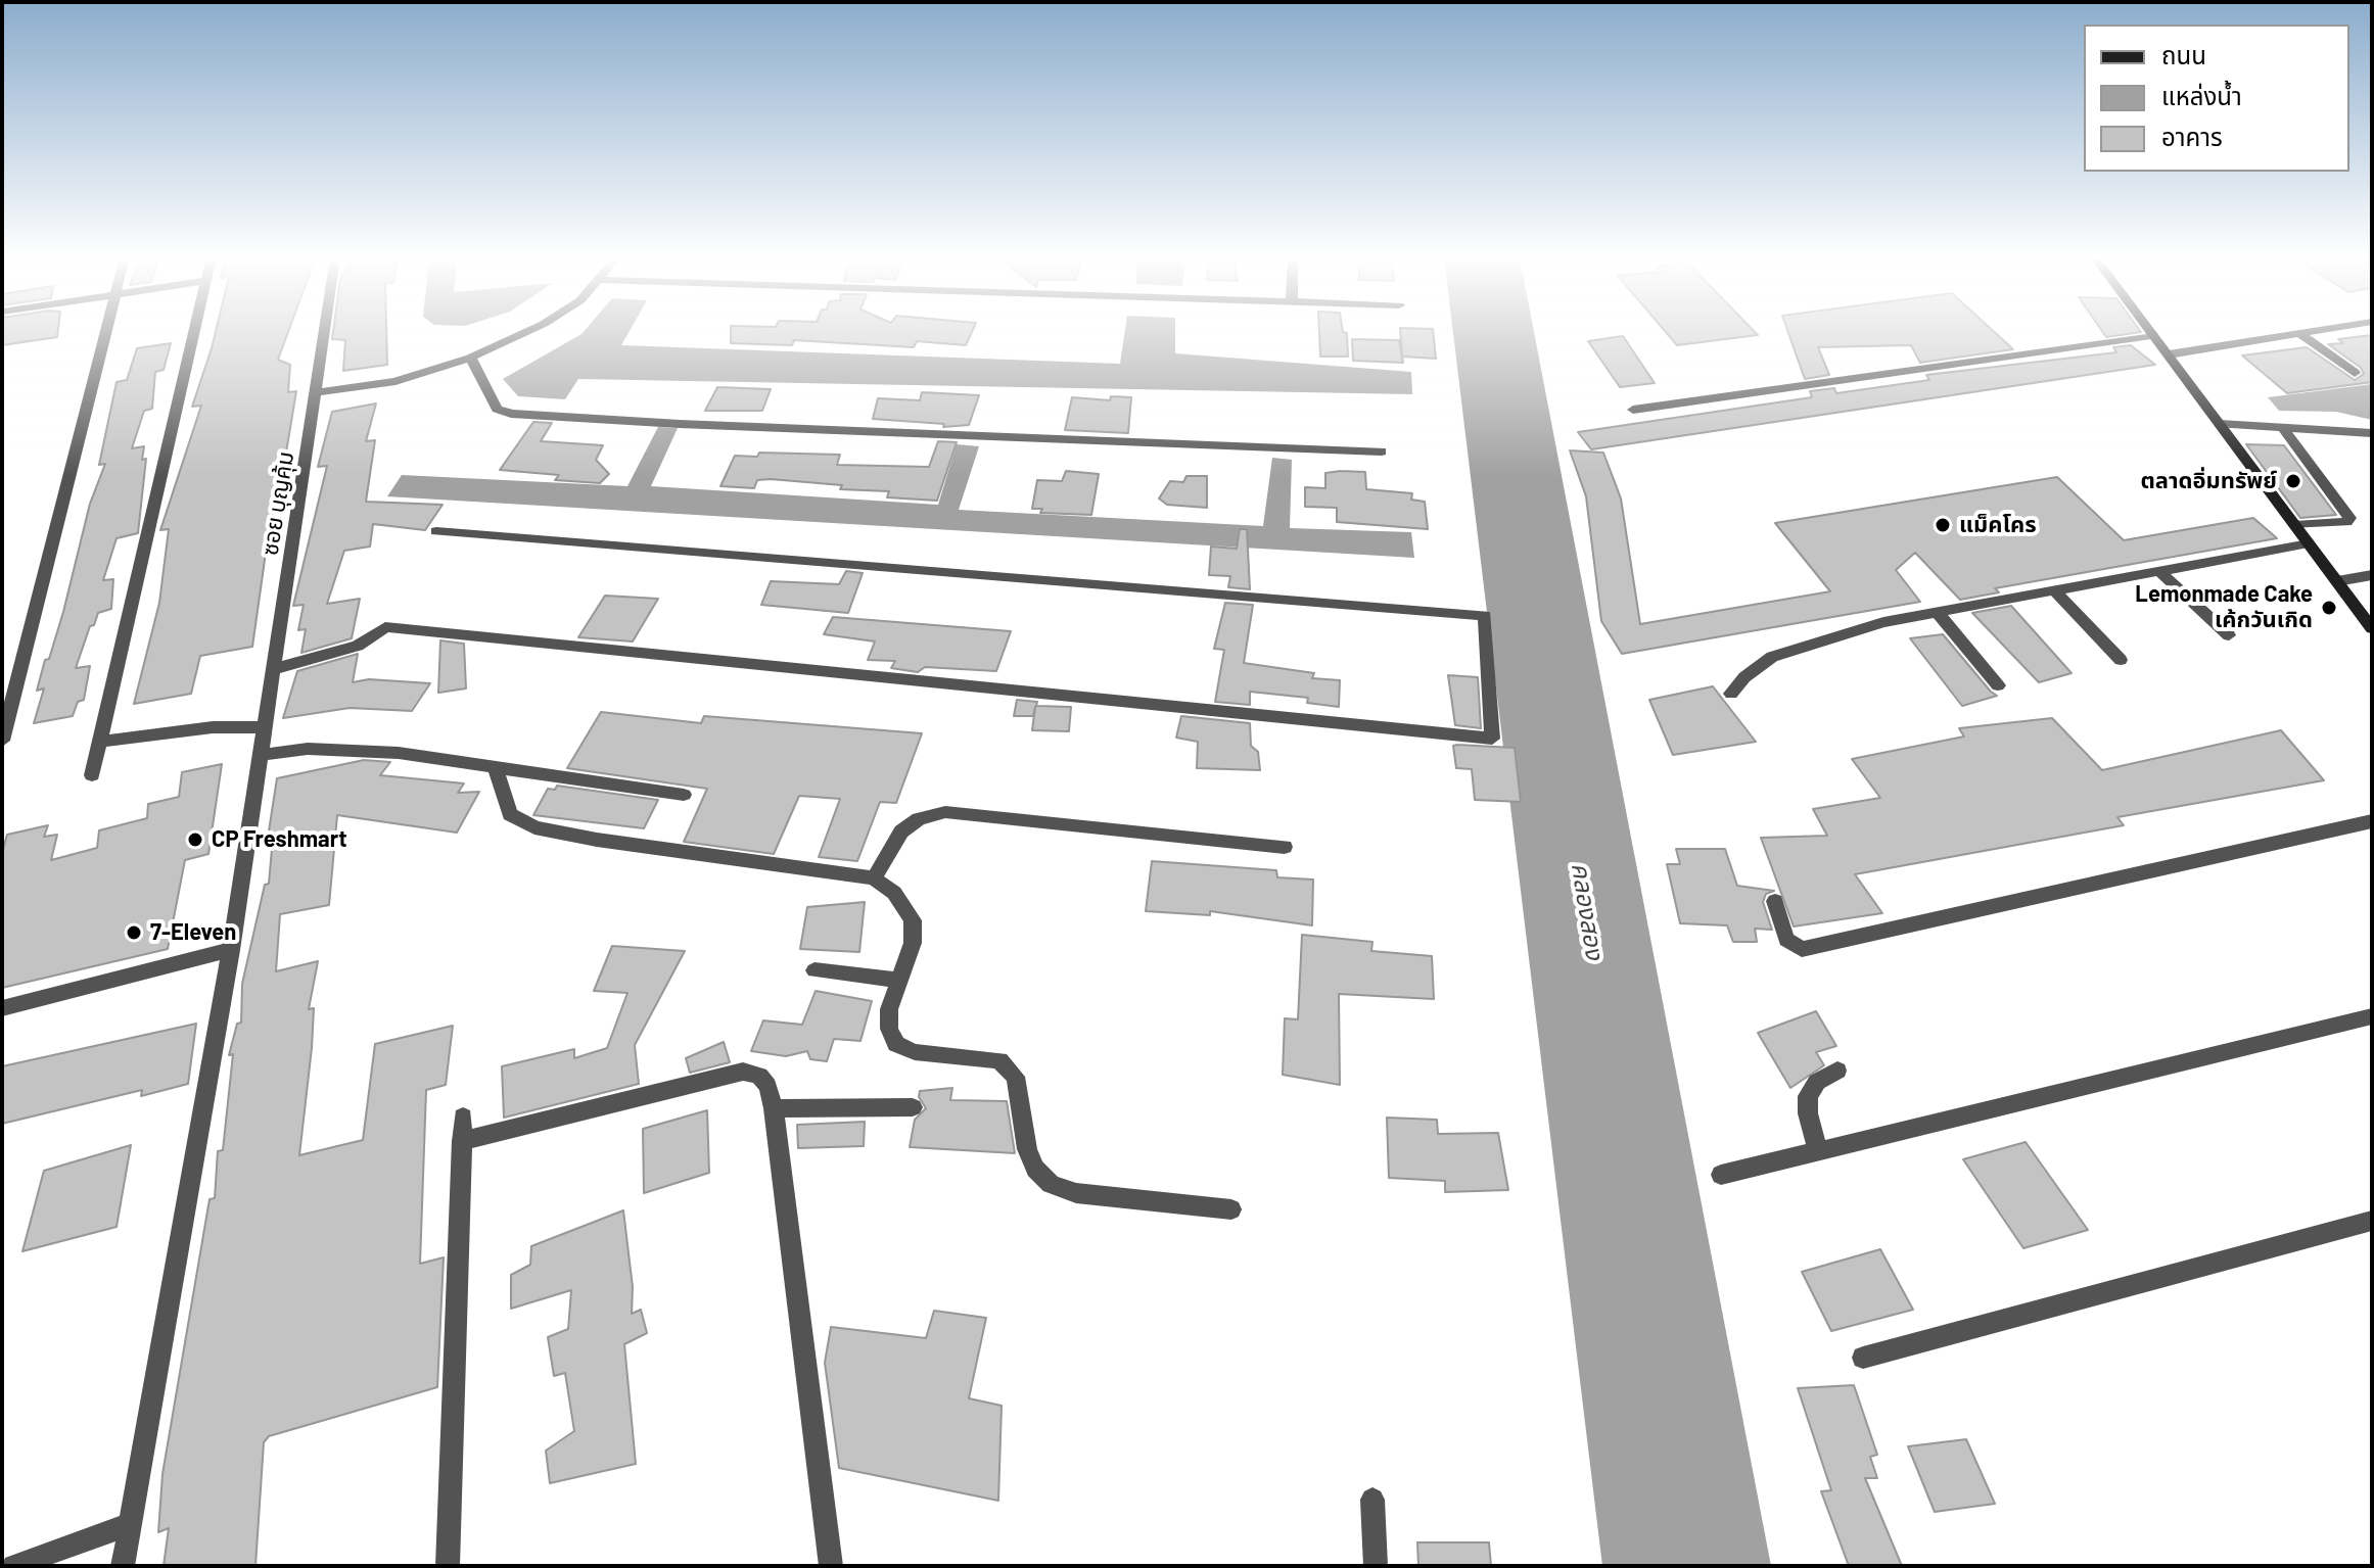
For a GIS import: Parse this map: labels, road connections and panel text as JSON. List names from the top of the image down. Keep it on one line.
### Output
{"streets":{"street":["ซอย บุญคุ้ม"]},"water":["คลองสอง"],"places":["ตลาดอิ่มทรัพย์","แม็คโคร","Lemonmade Cake เค้กวันเกิด","CP Freshmart","7-Eleven"],"legend":["ถนน","แหล่งน้ำ","อาคาร"]}
